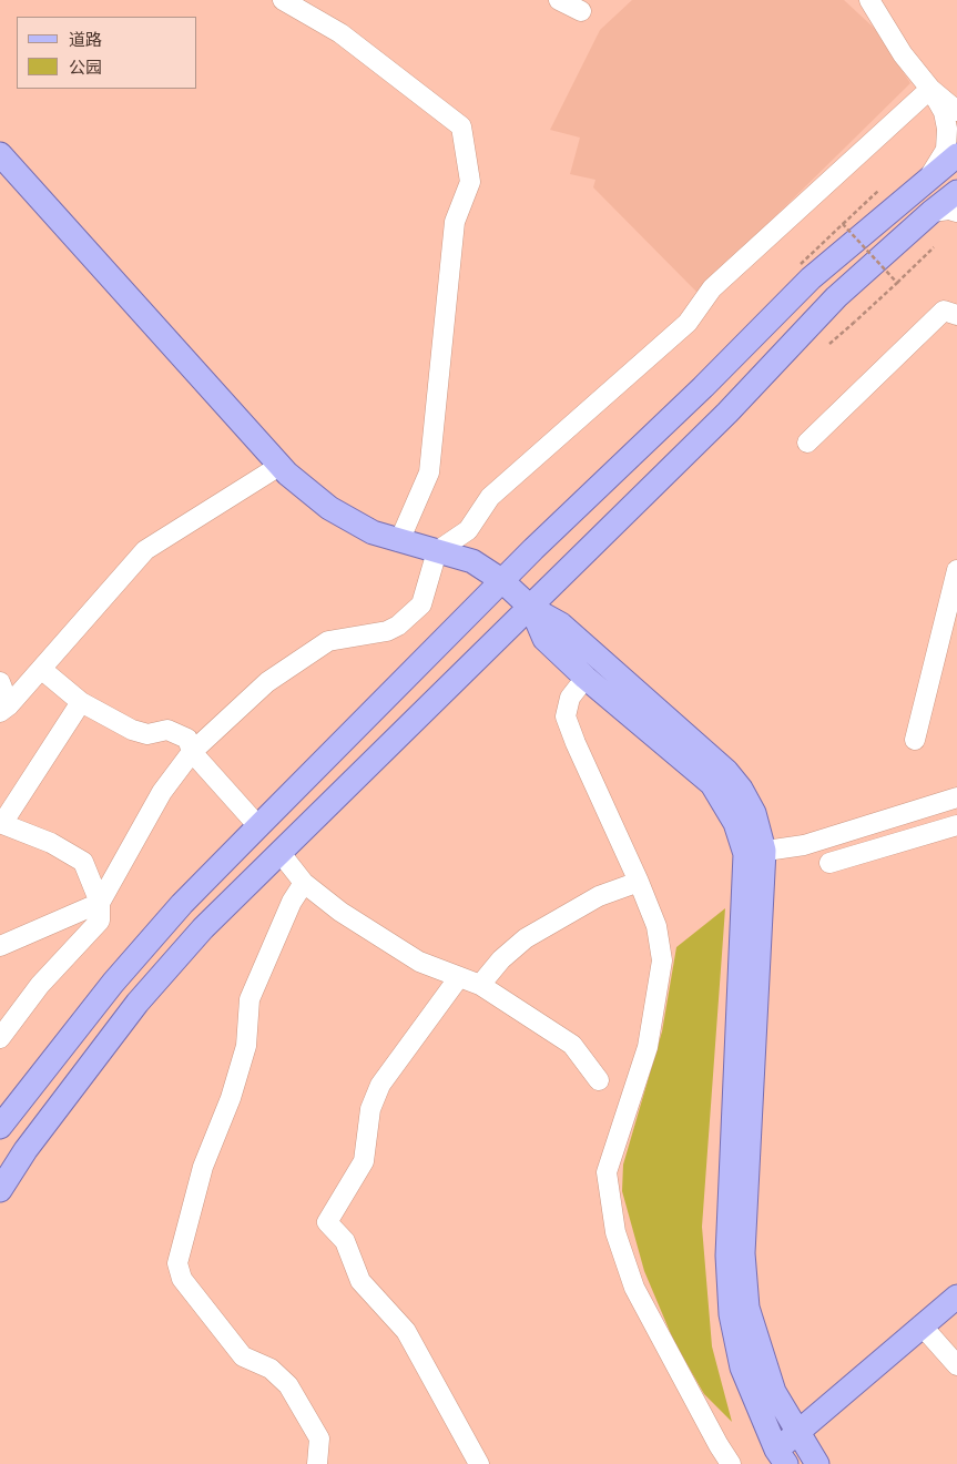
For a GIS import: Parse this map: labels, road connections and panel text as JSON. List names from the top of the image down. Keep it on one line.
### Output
{"legend":["道路","公园"]}
